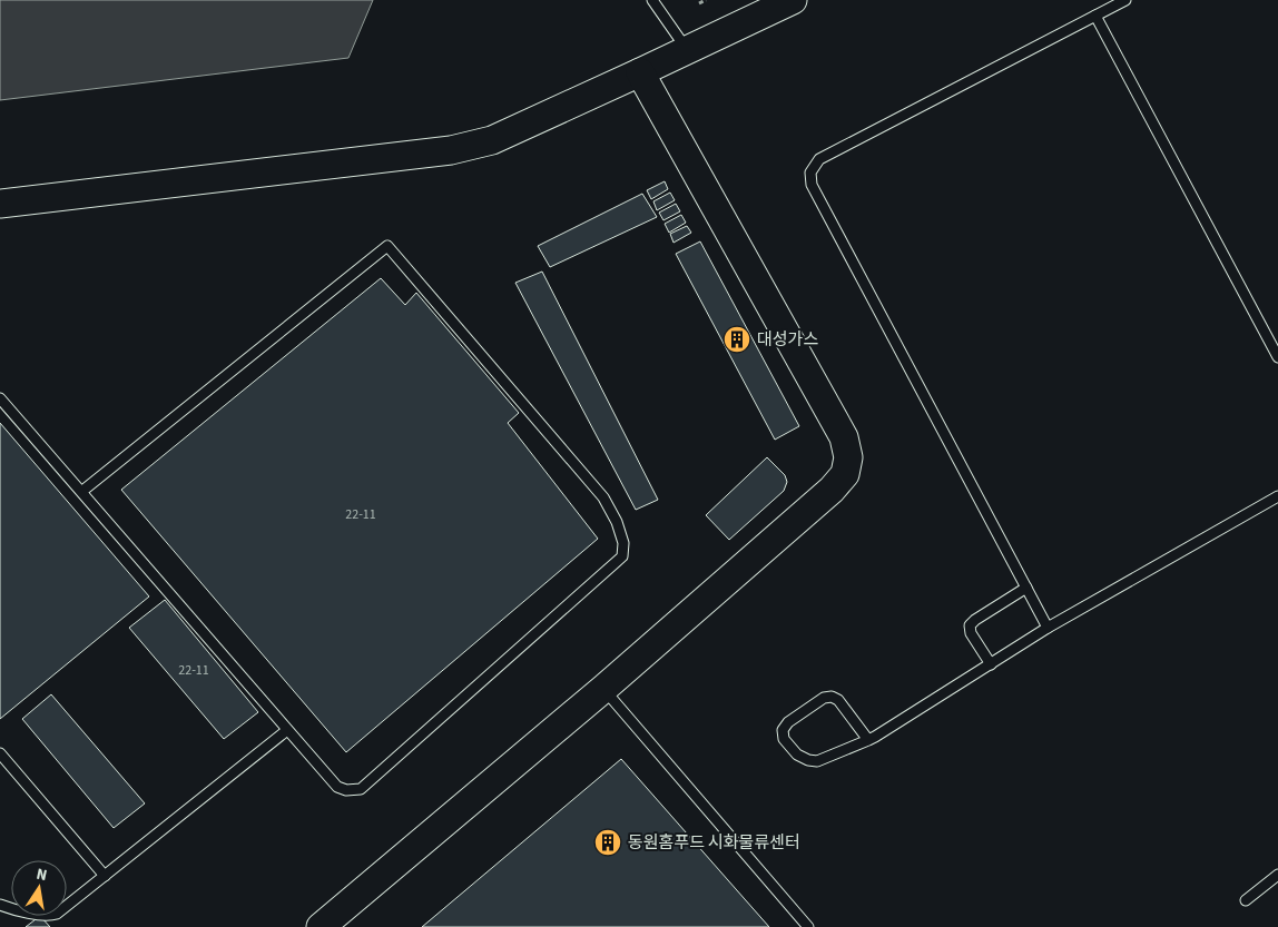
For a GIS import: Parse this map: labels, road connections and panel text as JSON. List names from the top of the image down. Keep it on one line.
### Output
{"places":{"building":["대성가스","동원홈푸드 시화물류센터"]},"house_numbers":["22-11","22-11"],"north":"top"}
